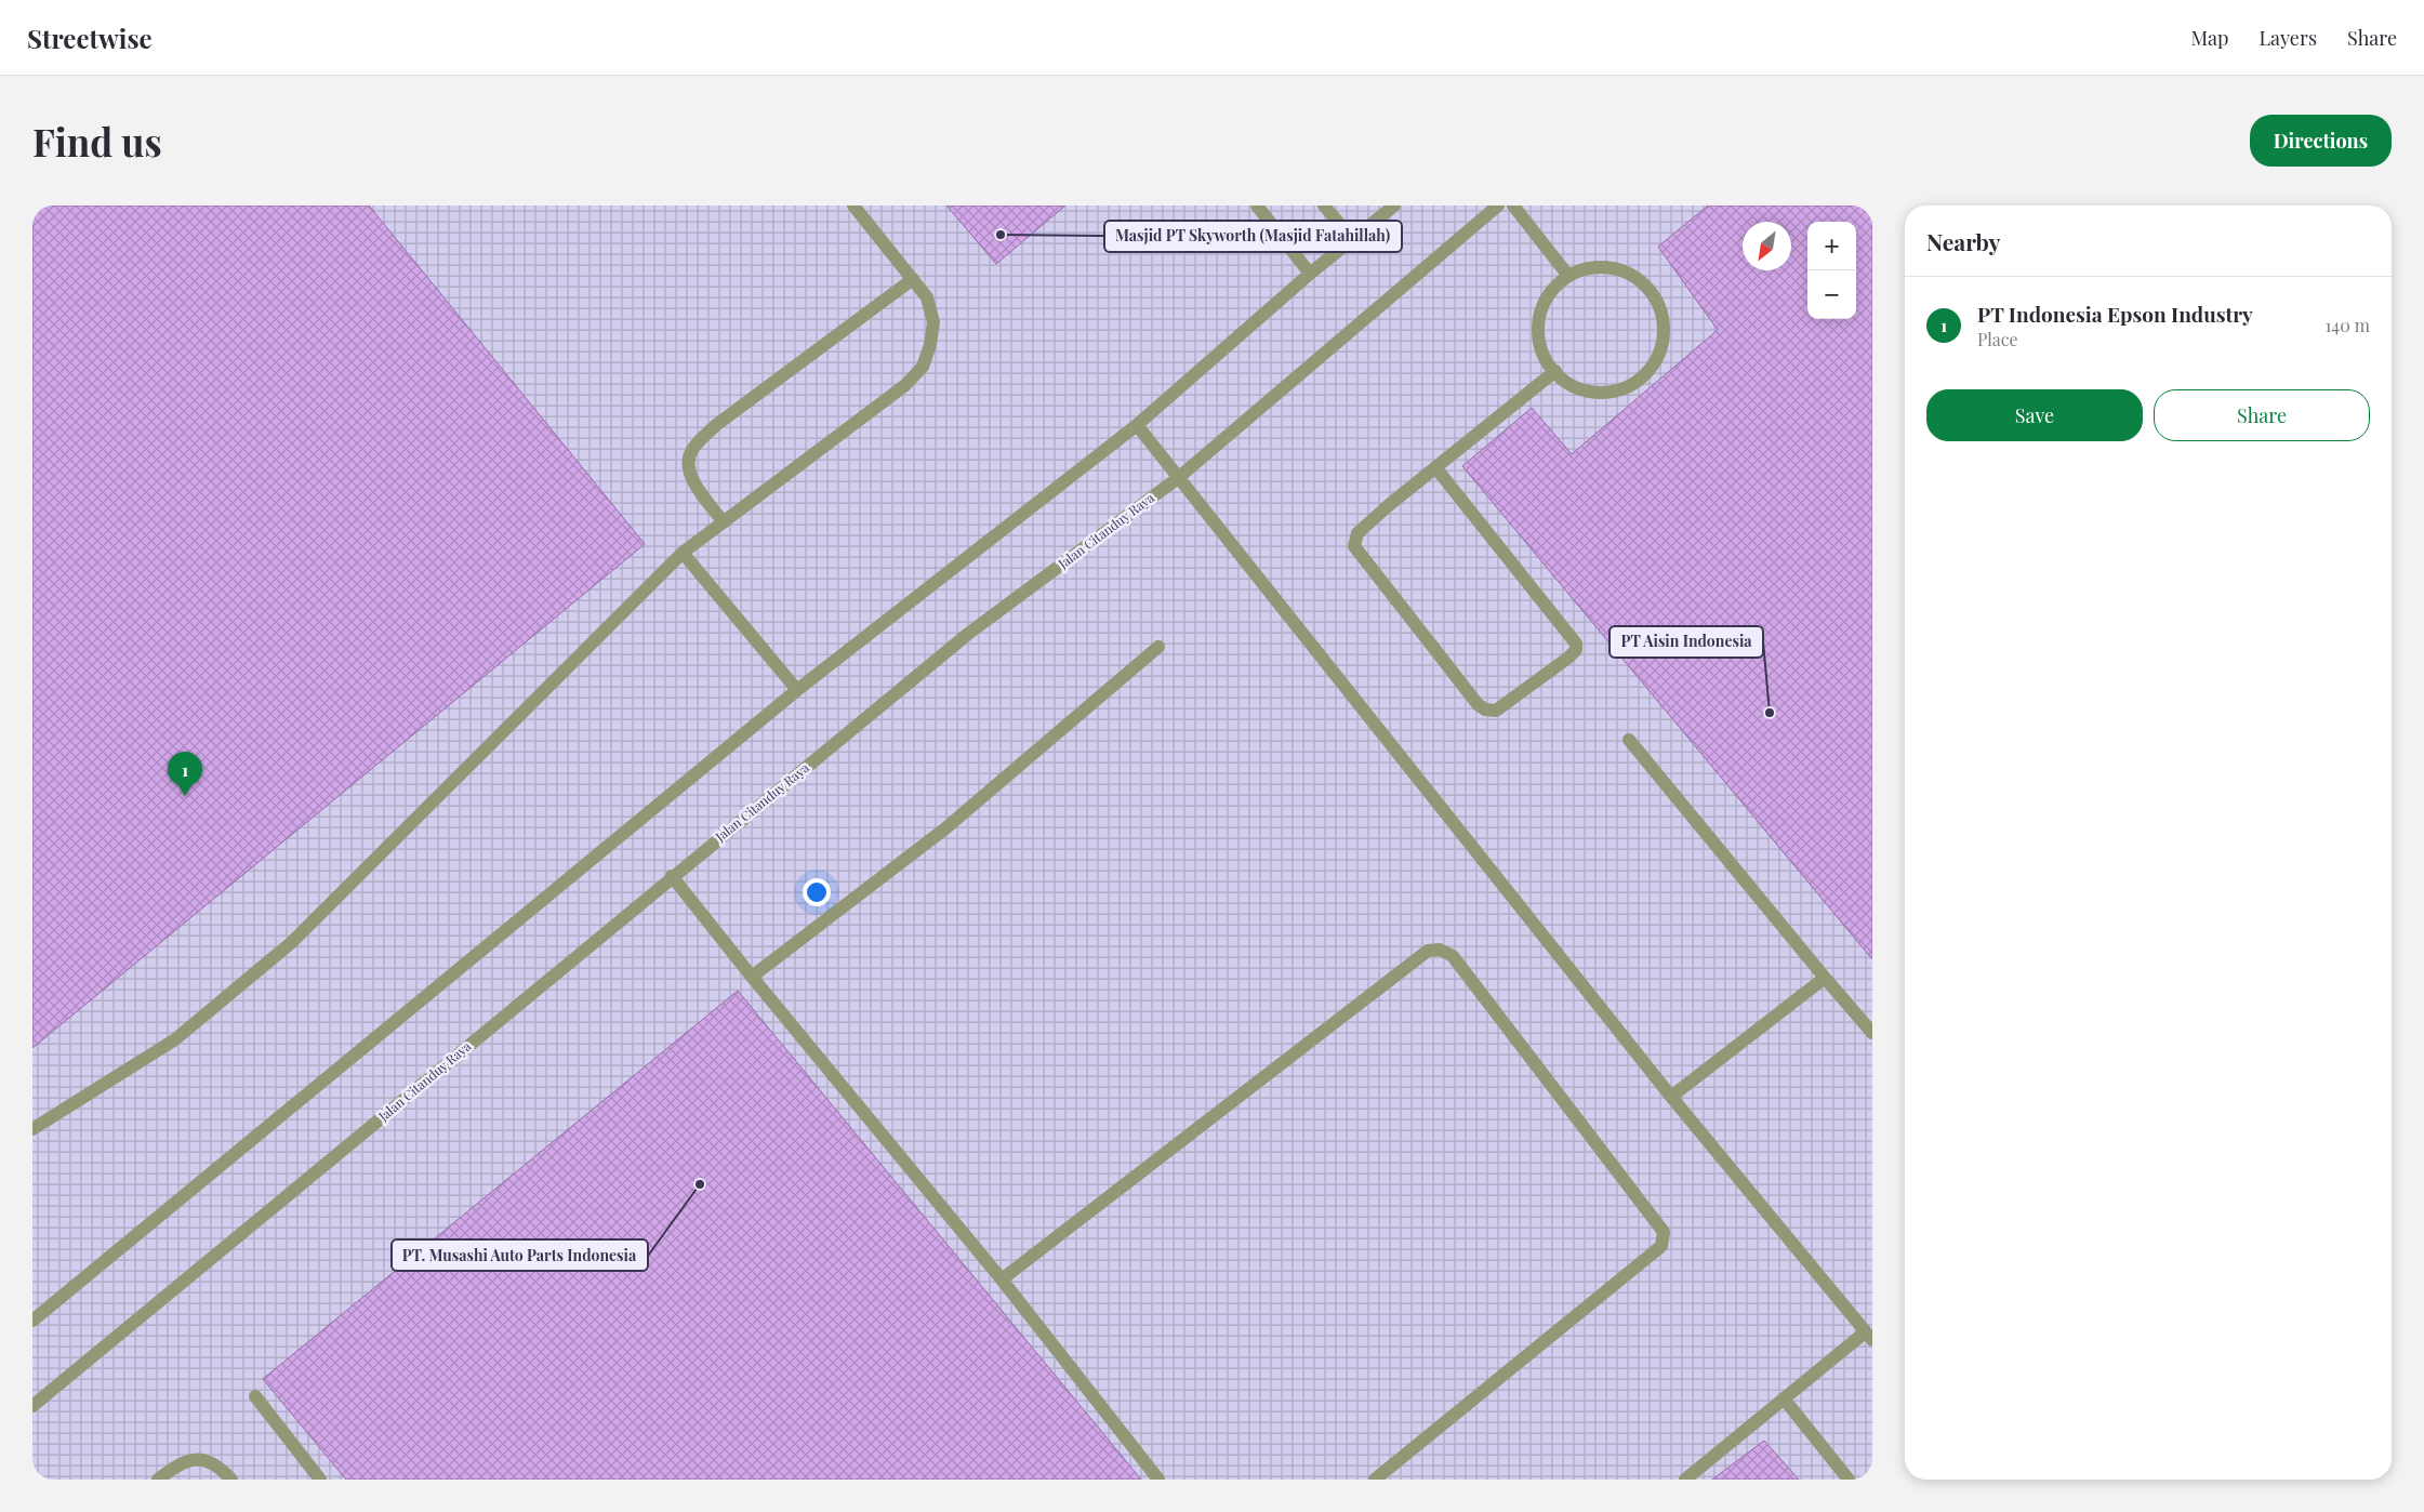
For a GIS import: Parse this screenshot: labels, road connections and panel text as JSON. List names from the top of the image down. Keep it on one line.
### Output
{"streets":{"street":["Jalan Citanduy Raya"]},"places":["Masjid PT Skyworth (Masjid Fatahillah)","PT Aisin Indonesia","PT. Musashi Auto Parts Indonesia"],"north":"bottom left","page":{"header":"Streetwise","nav":["Map","Layers","Share"],"buttons":["Directions",["Save","Share"]],"title":"Find us","heading":"Nearby","map_buttons":["+","−"],"list":[{"mark":"1","name":"PT Indonesia Epson Industry","note":"Place","value":"140 m"}],"pins":"1"}}
